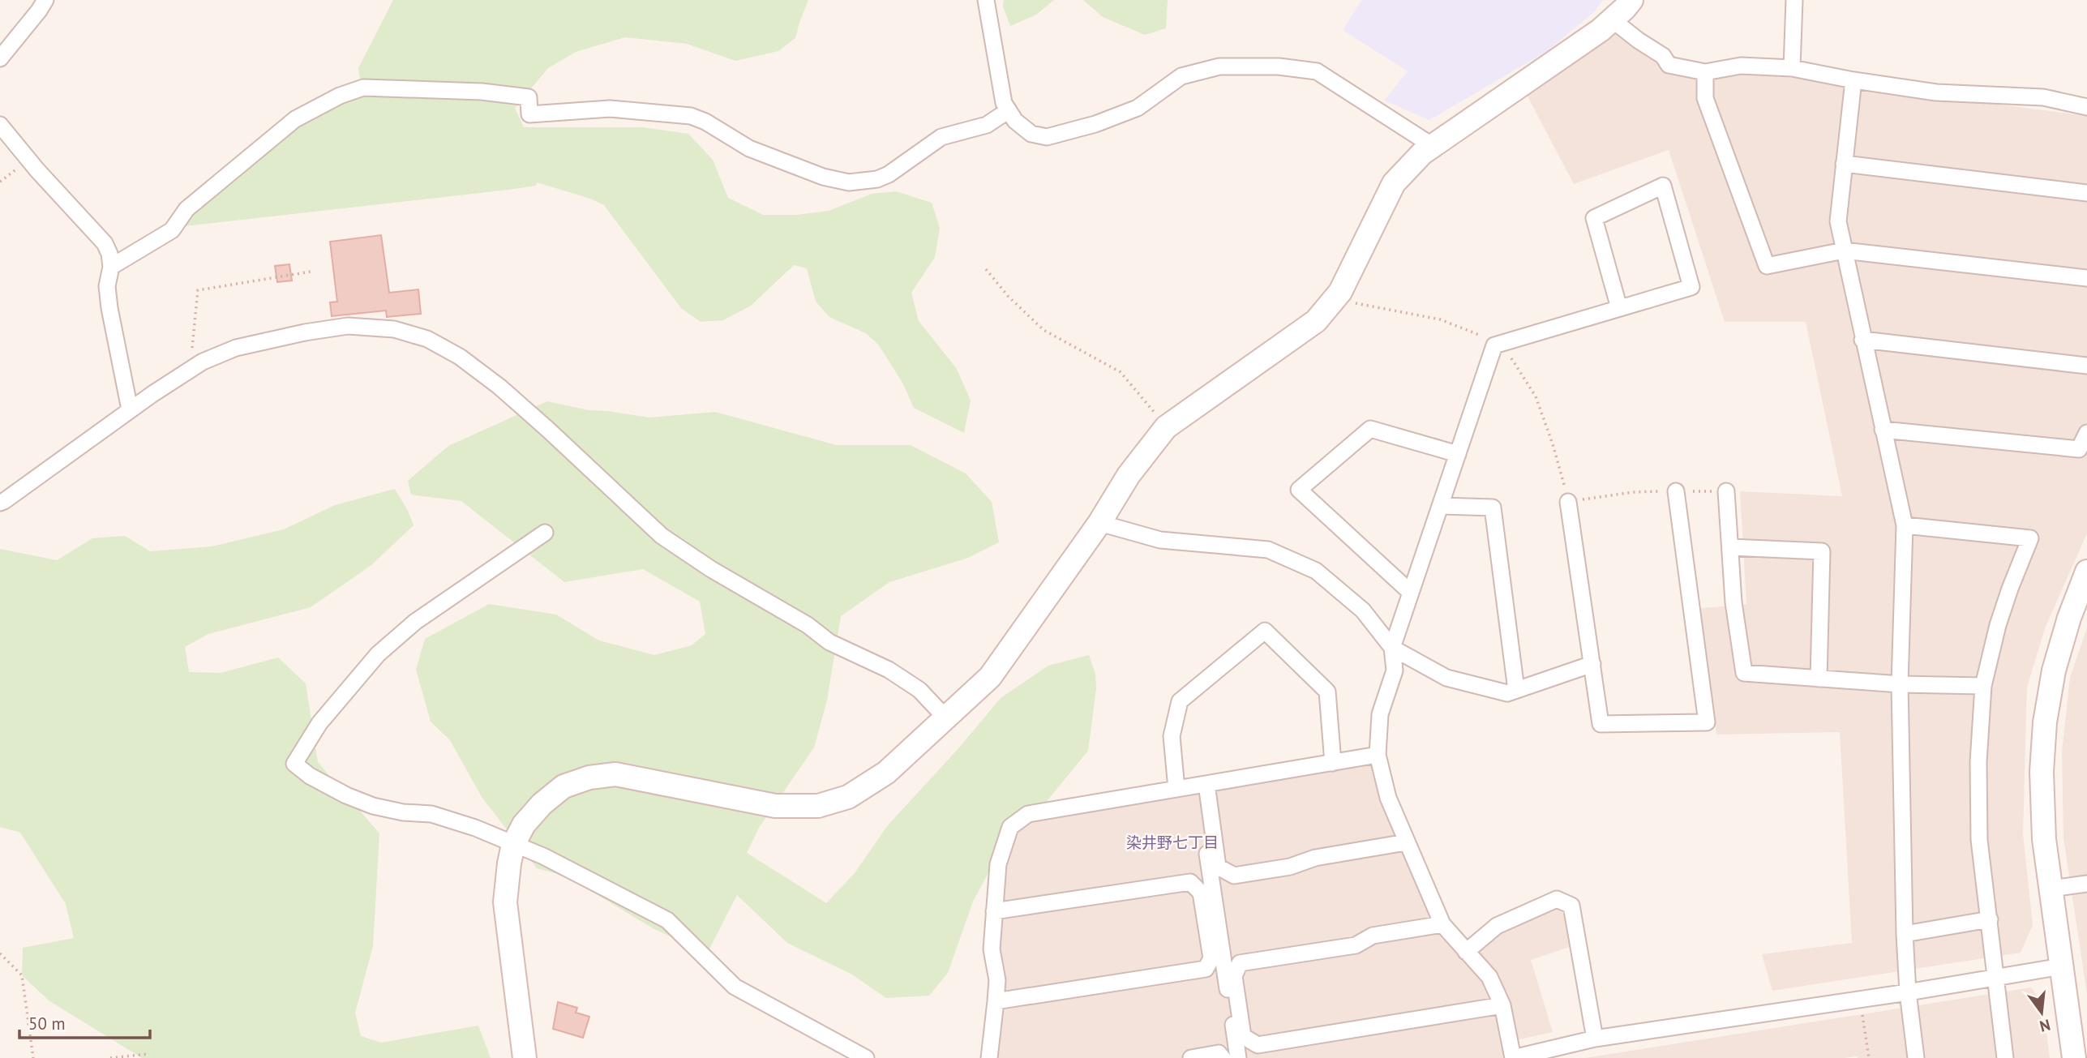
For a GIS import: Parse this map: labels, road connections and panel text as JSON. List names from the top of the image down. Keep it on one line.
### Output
{"districts":["染井野七丁目"],"scale_bar":"50 m","north":"bottom"}
